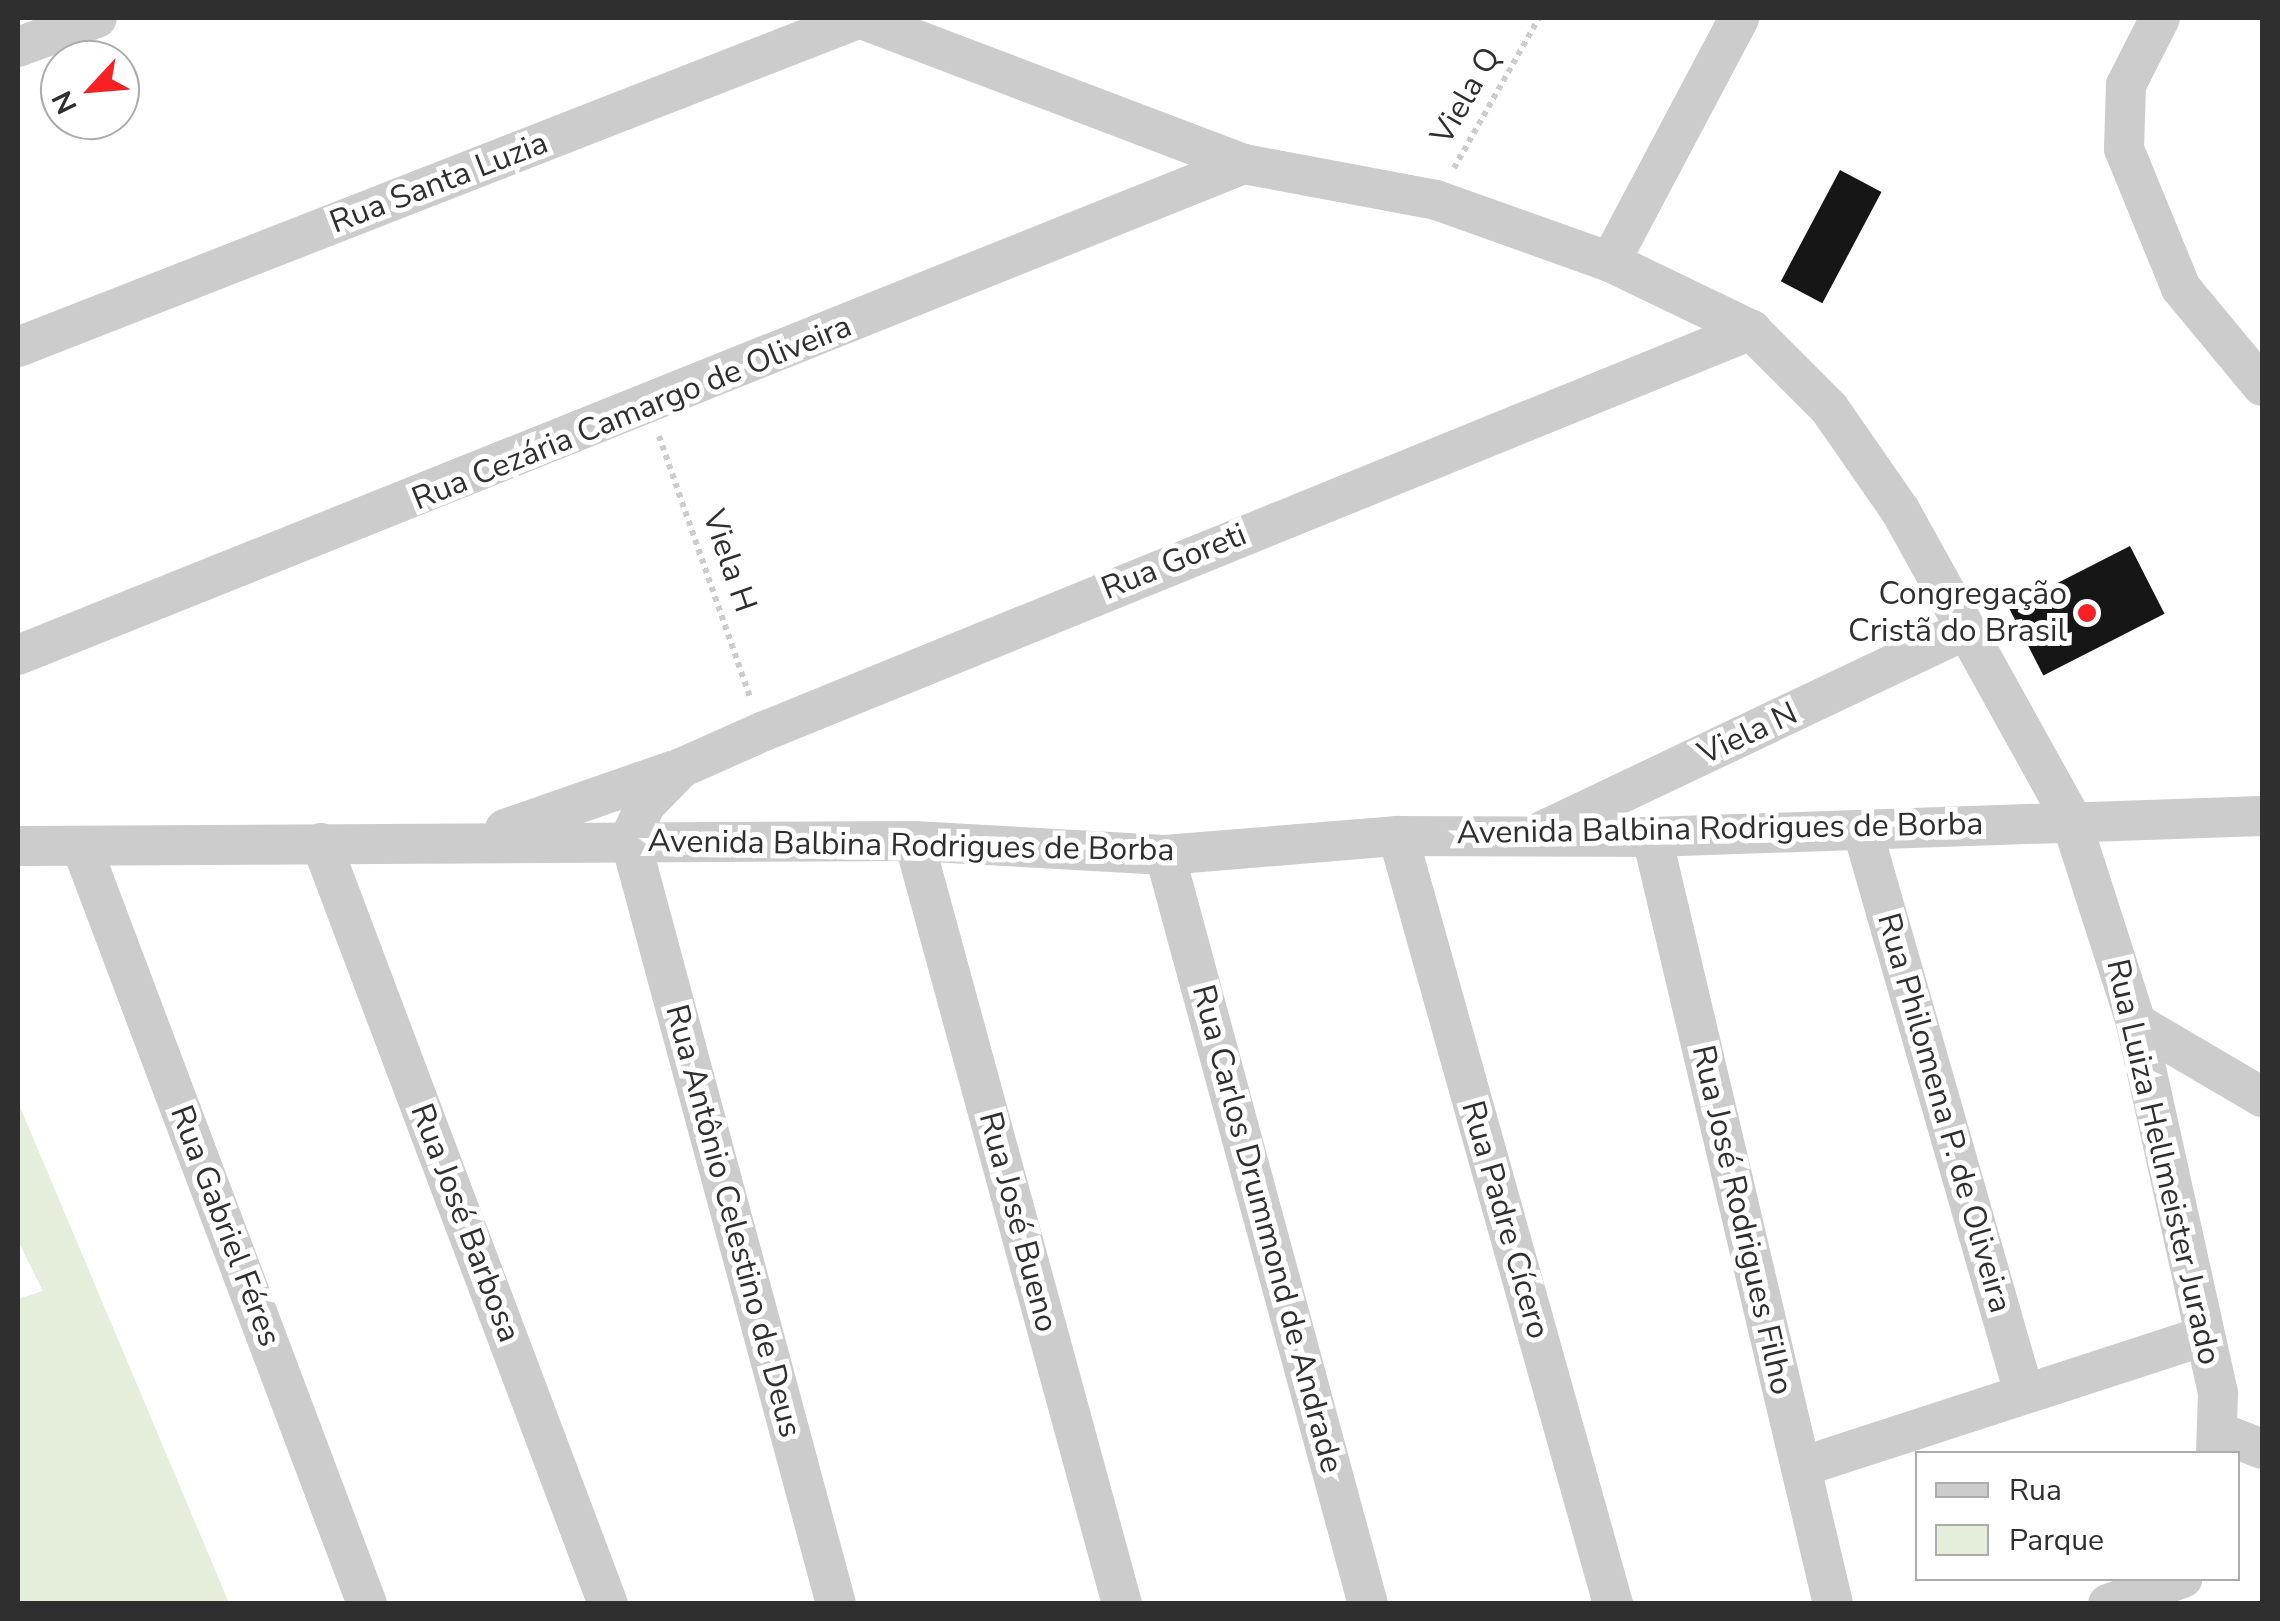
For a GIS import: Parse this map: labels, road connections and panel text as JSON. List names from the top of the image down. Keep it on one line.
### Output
{"streets":{"street":["Rua Santa Luzia","Rua Cezária Camargo de Oliveira","Rua Goreti","Viela N","Avenida Balbina Rodrigues de Borba","Rua Philomena P. de Oliveira","Rua Luiza Hellmeister Jurado","Rua Padre Cícero","Rua José Rodrigues Filho","Rua Antônio Celestino de Deus","Rua José Bueno","Rua José Barbosa","Rua Gabriel Féres","Rua Carlos Drummond de Andrade"],"path":["Viela Q","Viela H"]},"crossings":[["Rua Cezária Camargo de Oliveira","Viela H"],["Viela H","Rua Goreti"],["Rua Goreti","Avenida Balbina Rodrigues de Borba"],["Rua Goreti","Rua Antônio Celestino de Deus"],["Viela N","Avenida Balbina Rodrigues de Borba"],["Avenida Balbina Rodrigues de Borba","Rua Philomena P. de Oliveira"],["Avenida Balbina Rodrigues de Borba","Rua Luiza Hellmeister Jurado"],["Avenida Balbina Rodrigues de Borba","Rua Padre Cícero"],["Avenida Balbina Rodrigues de Borba","Rua José Rodrigues Filho"],["Avenida Balbina Rodrigues de Borba","Rua Antônio Celestino de Deus"],["Avenida Balbina Rodrigues de Borba","Rua José Bueno"],["Avenida Balbina Rodrigues de Borba","Rua José Barbosa"],["Avenida Balbina Rodrigues de Borba","Rua Gabriel Féres"],["Avenida Balbina Rodrigues de Borba","Rua Carlos Drummond de Andrade"]],"places":["Congregação Cristã do Brasil"],"legend":["Rua","Parque"],"north":"bottom left"}
